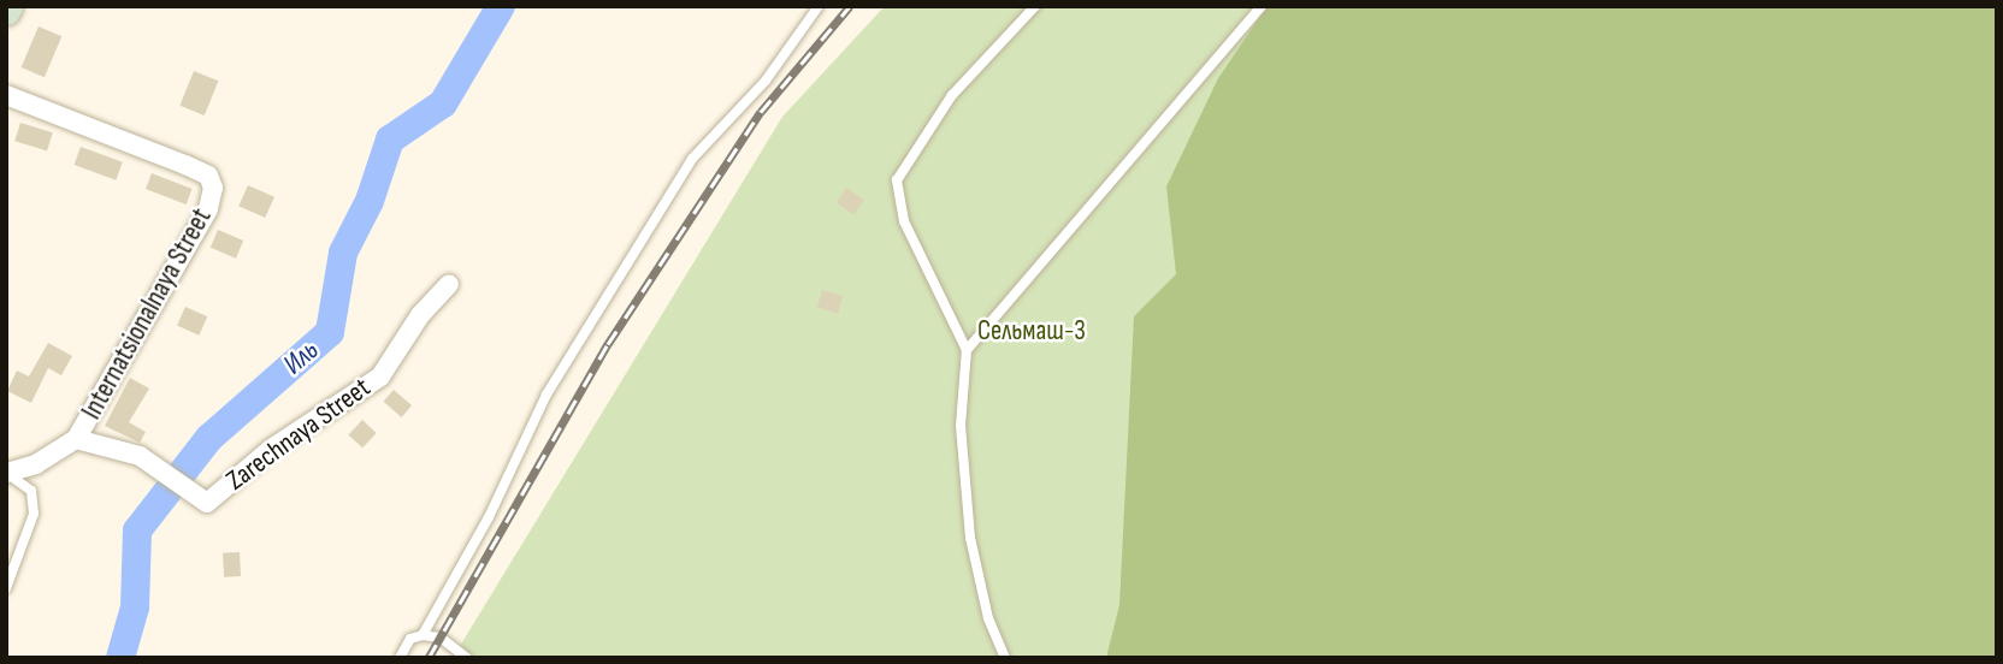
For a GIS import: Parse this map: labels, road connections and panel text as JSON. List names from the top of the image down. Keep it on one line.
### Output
{"streets":{"street":["Internatsionalnaya Street","Zarechnaya Street"]},"crossings":[["Internatsionalnaya Street","Zarechnaya Street"]],"water":["Иль"],"parks":["Сельмаш-3"]}
